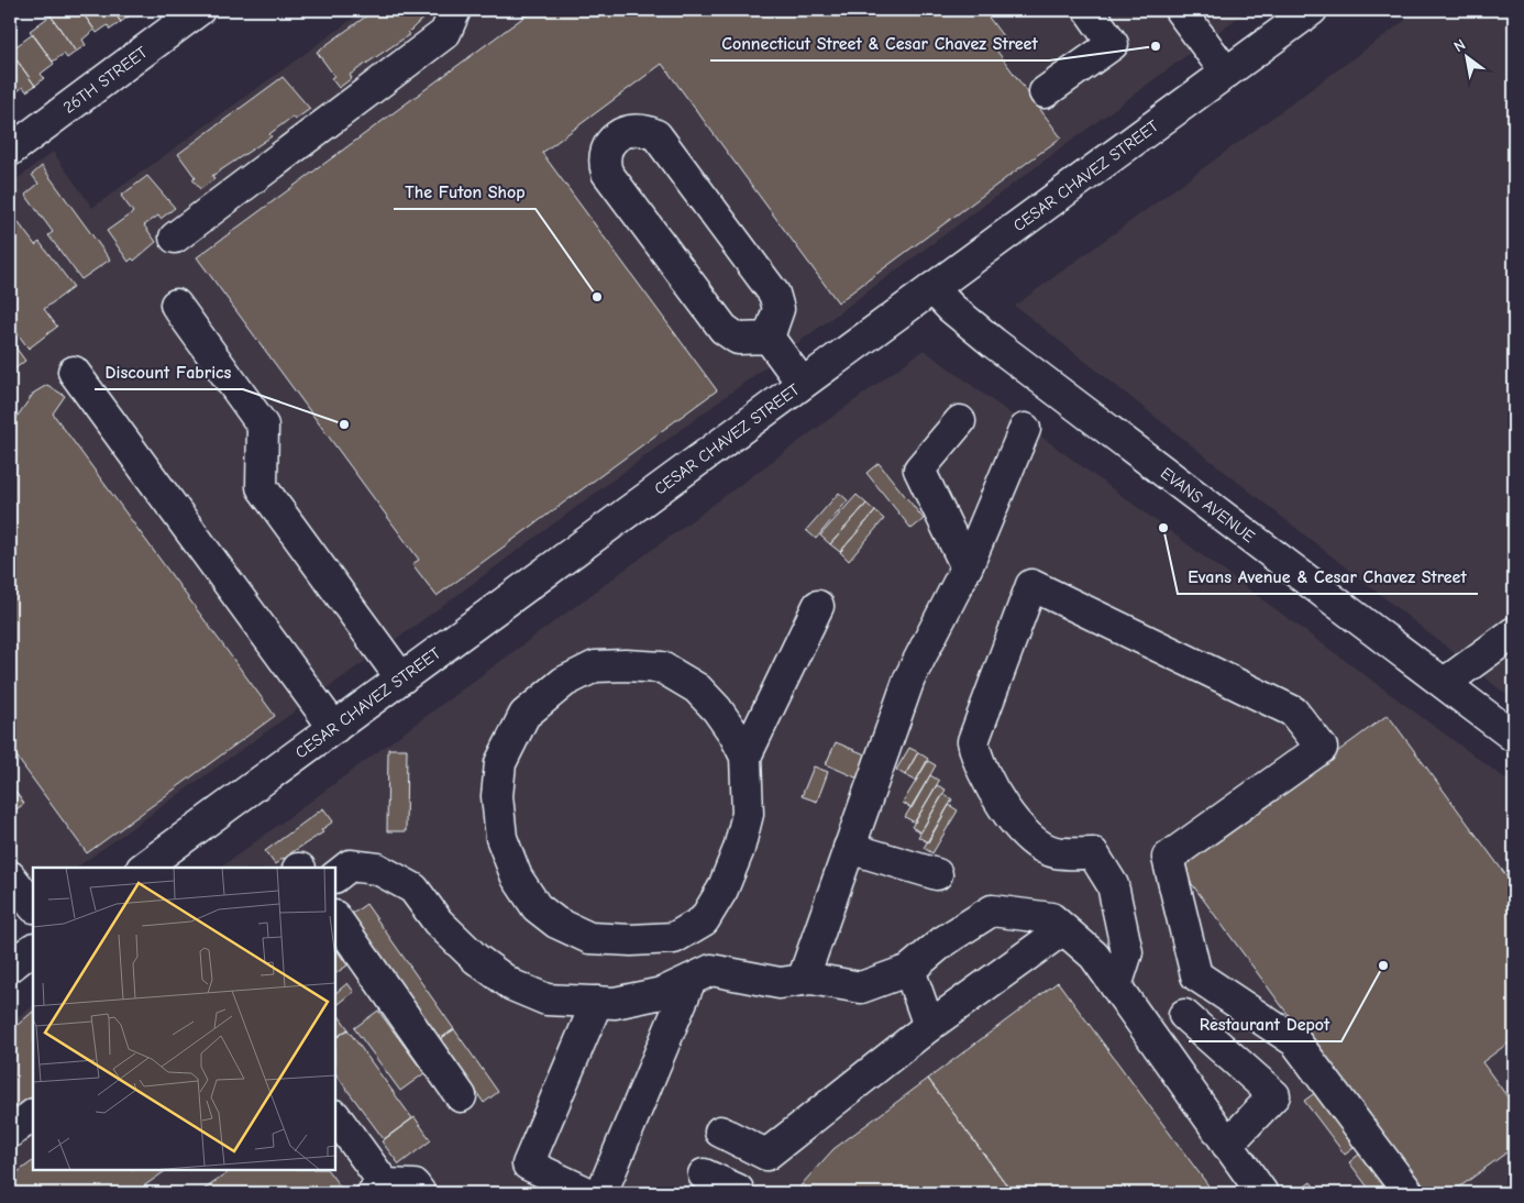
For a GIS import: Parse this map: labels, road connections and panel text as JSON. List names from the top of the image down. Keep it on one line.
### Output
{"streets":{"main road":["26TH STREET","CESAR CHAVEZ STREET","EVANS AVENUE"]},"crossings":[["CESAR CHAVEZ STREET","EVANS AVENUE"]],"places":["Connecticut Street & Cesar Chavez Street","The Futon Shop","Discount Fabrics","Evans Avenue & Cesar Chavez Street","Restaurant Depot"],"north":"top left"}
